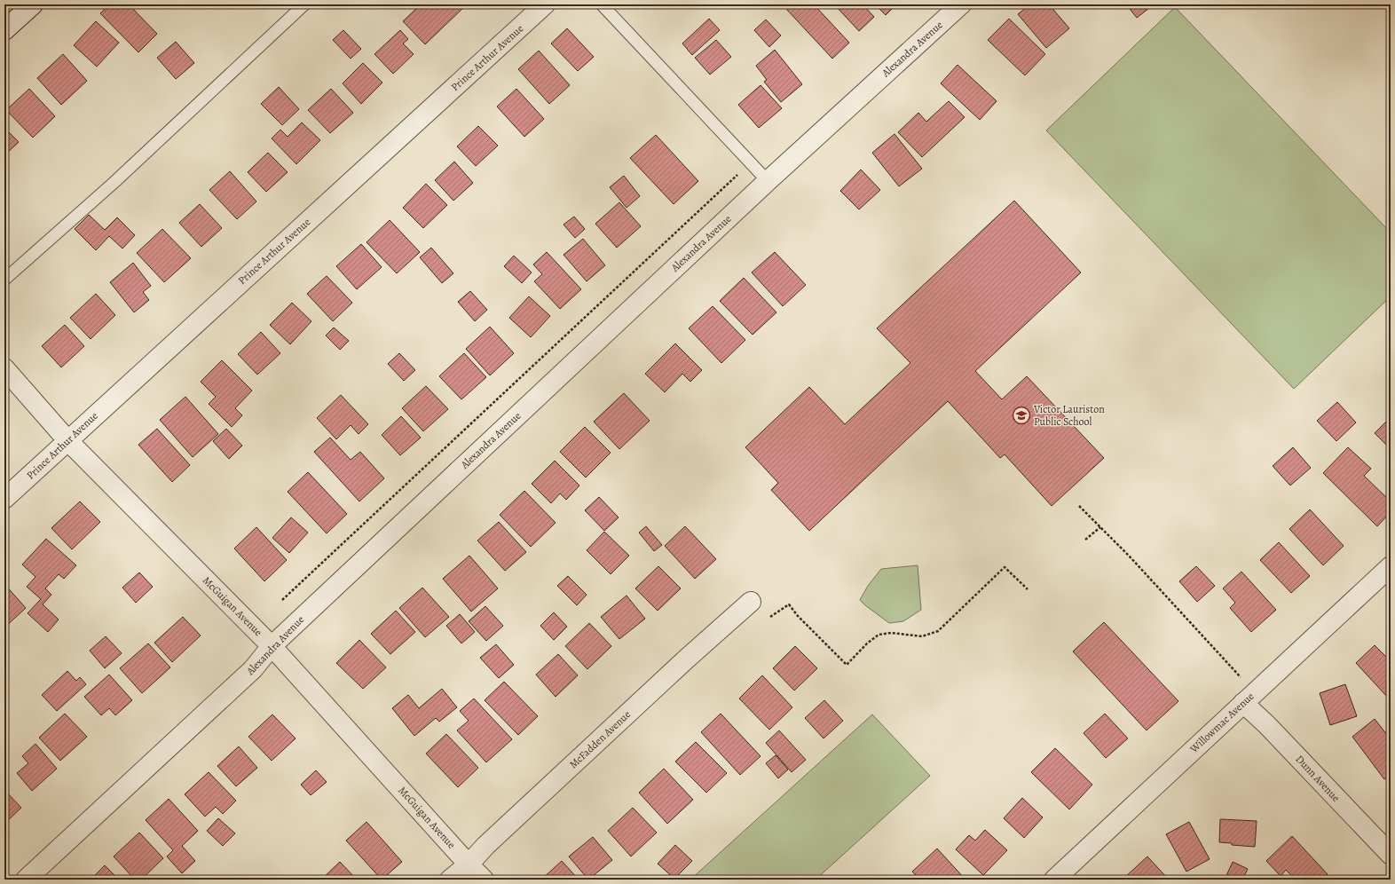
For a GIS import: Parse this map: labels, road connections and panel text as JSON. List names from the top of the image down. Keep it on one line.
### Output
{"streets":{"street":["Alexandra Avenue","Prince Arthur Avenue","McGuigan Avenue","Willowmac Avenue","McFadden Avenue","Dunn Avenue"]},"crossings":[["Alexandra Avenue","McGuigan Avenue"],["Prince Arthur Avenue","McGuigan Avenue"],["McGuigan Avenue","McFadden Avenue"],["Willowmac Avenue","Dunn Avenue"]],"places":{"school or university":["Victor Lauriston Public School"]}}
